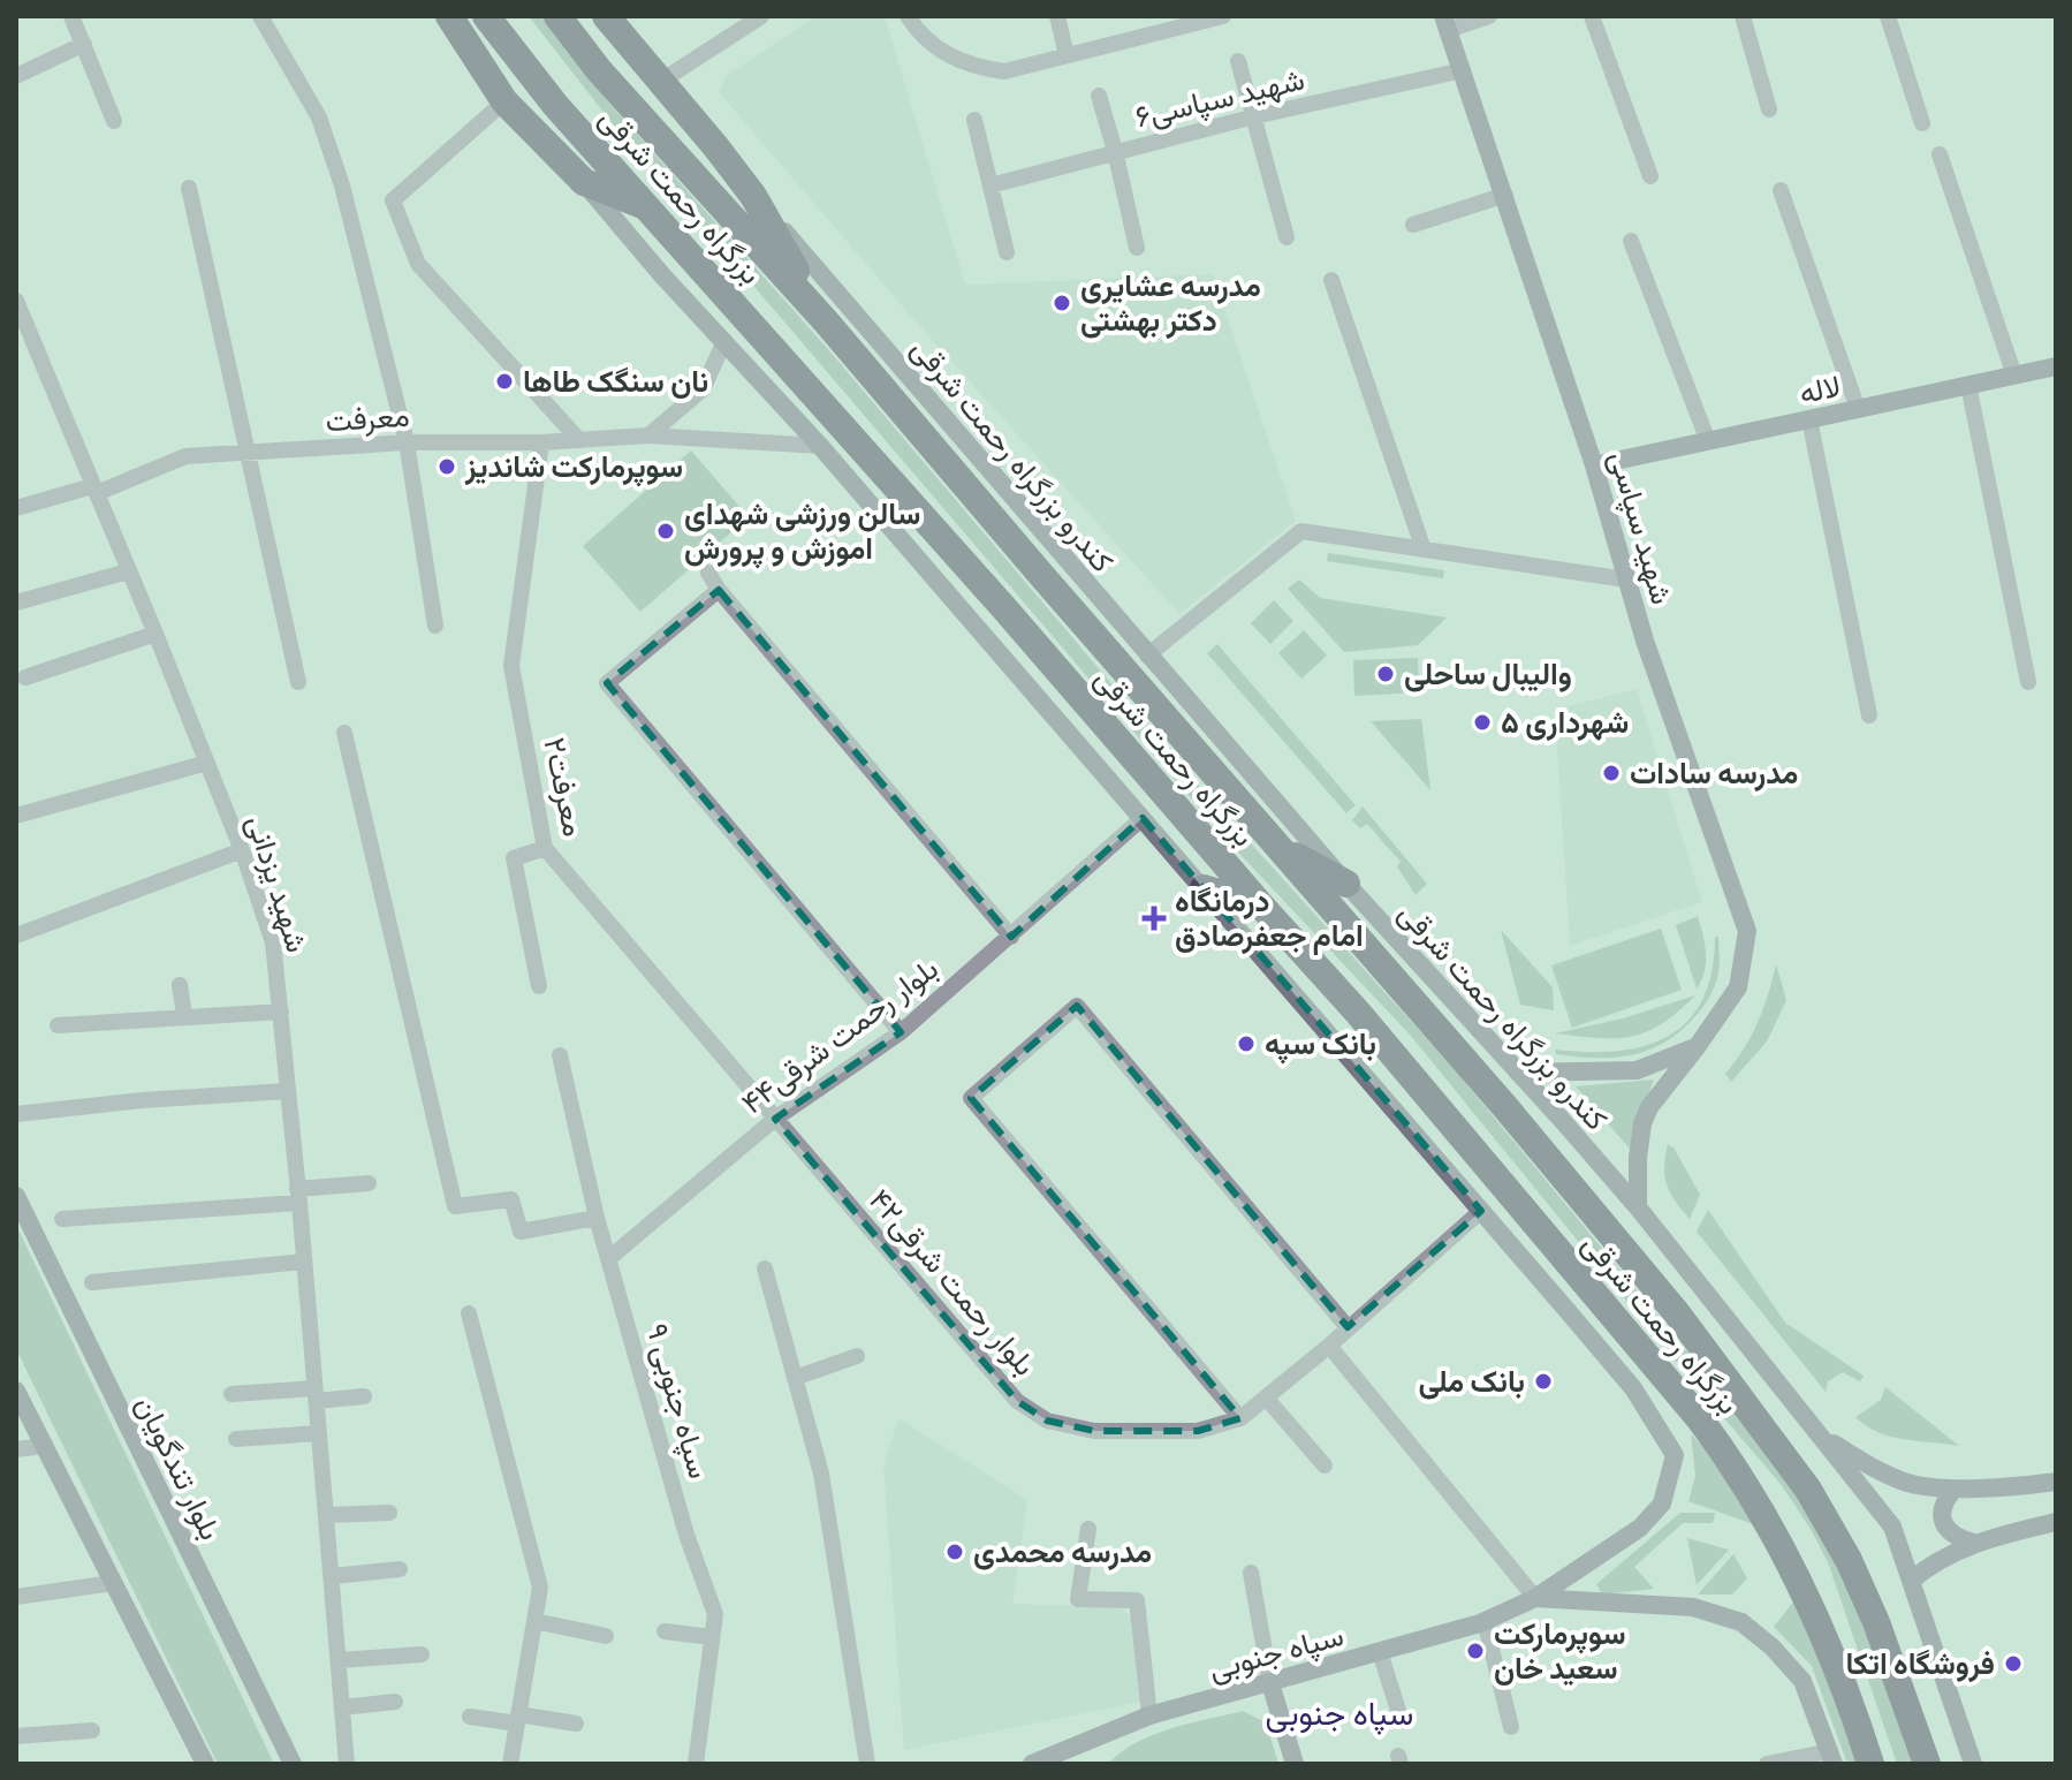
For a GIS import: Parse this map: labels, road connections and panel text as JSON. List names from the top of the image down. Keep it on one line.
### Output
{"streets":{"highway":["بزرگراه رحمت شرقی"],"street":["شهید سپاسی۶","لاله","معرفت","کندرو بزرگراه رحمت شرقی","شهید سپاسی","معرفت۲","شهید یزدانی","۴۴بلوار رحمت شرقی","بلوار رحمت شرقی۴۲","۹ سپاه جنوبی","بلوار تندگویان","سپاه جنوبی"]},"crossings":[["شهید سپاسی۶","شهید سپاسی"],["لاله","شهید سپاسی"],["معرفت","معرفت۲"],["معرفت","شهید یزدانی"],["کندرو بزرگراه رحمت شرقی","شهید سپاسی"],["معرفت۲","۴۴بلوار رحمت شرقی"],["معرفت۲","بلوار رحمت شرقی۴۲"],["۴۴بلوار رحمت شرقی","بلوار رحمت شرقی۴۲"],["۴۴بلوار رحمت شرقی","۹ سپاه جنوبی"],["بلوار رحمت شرقی۴۲","سپاه جنوبی"]],"districts":["سپاه جنوبی"],"places":{"other":["مدرسه عشایری دکتر بهشتی","نان سنگک طاها","سوپرمارکت شاندیز","سالن ورزشی شهدای اموزش و پرورش","والیبال ساحلی","شهرداری ۵","مدرسه سادات","بانک سپه","بانک ملی","مدرسه محمدی","سوپرمارکت سعید خان","فروشگاه اتکا"],"health":["درمانگاه امام جعفرصادق"]}}
